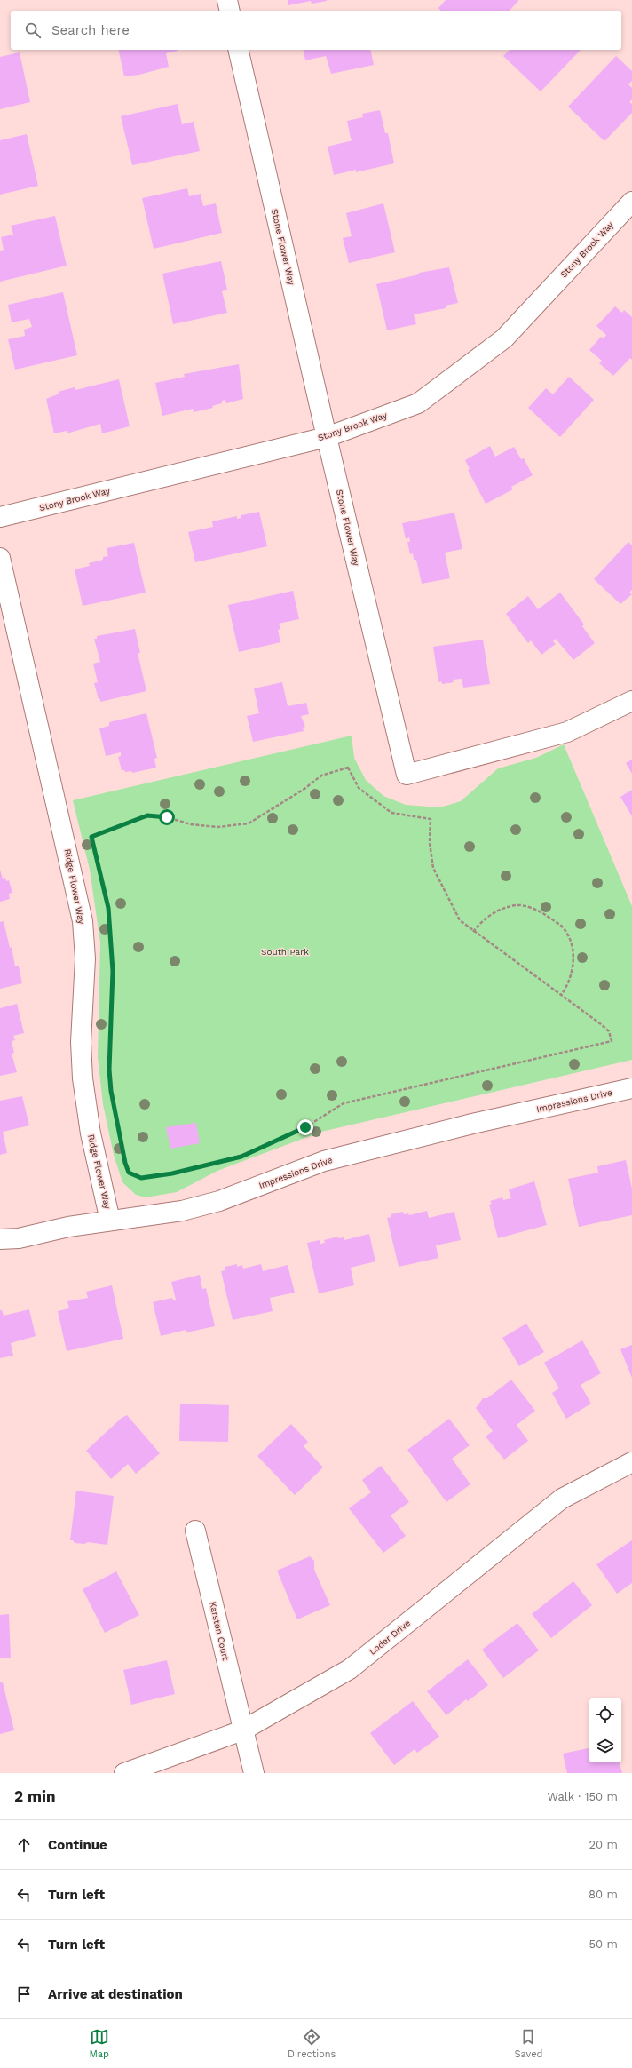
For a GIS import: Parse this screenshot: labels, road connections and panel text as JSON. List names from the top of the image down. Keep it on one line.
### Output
{"streets":{"street":["Stone Flower Way","Stony Brook Way","Ridge Flower Way","Impressions Drive","Karsten Court","Loder Drive"]},"crossings":[["Stone Flower Way","Stony Brook Way"],["Ridge Flower Way","Impressions Drive"],["Karsten Court","Loder Drive"]],"parks":["South Park"],"page":{"search":"Search here","heading":["2 min","Walk · 150 m"],"list":[["Continue","20 m"],["Turn left","80 m"],["Turn left","50 m"],"Arrive at destination"],"nav":["Map","Directions","Saved"]}}
